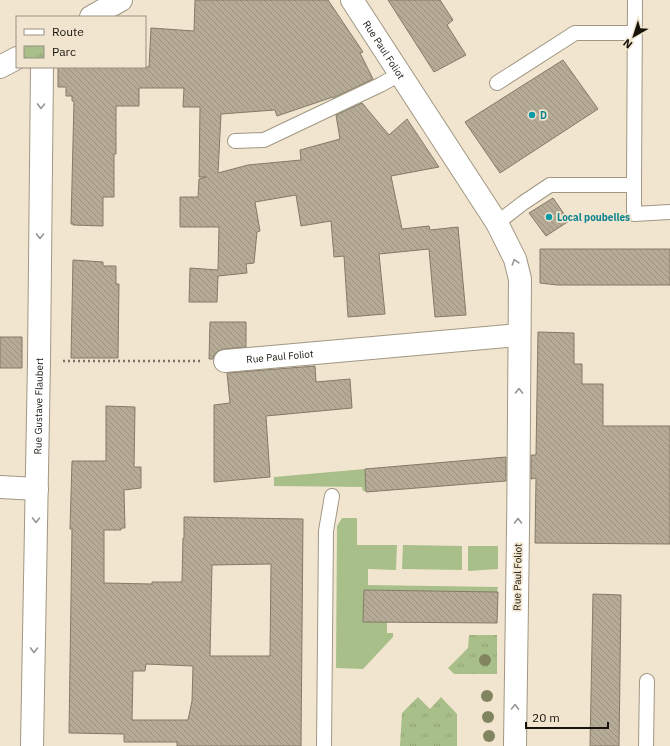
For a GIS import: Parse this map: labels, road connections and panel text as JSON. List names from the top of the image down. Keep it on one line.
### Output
{"streets":{"street":["Rue Paul Foliot","Rue Gustave Flaubert"]},"one_way":["Rue Paul Foliot","Rue Gustave Flaubert"],"places":["D","Local poubelles"],"legend":["Route","Parc"],"scale_bar":"20 m","north":"bottom left"}
